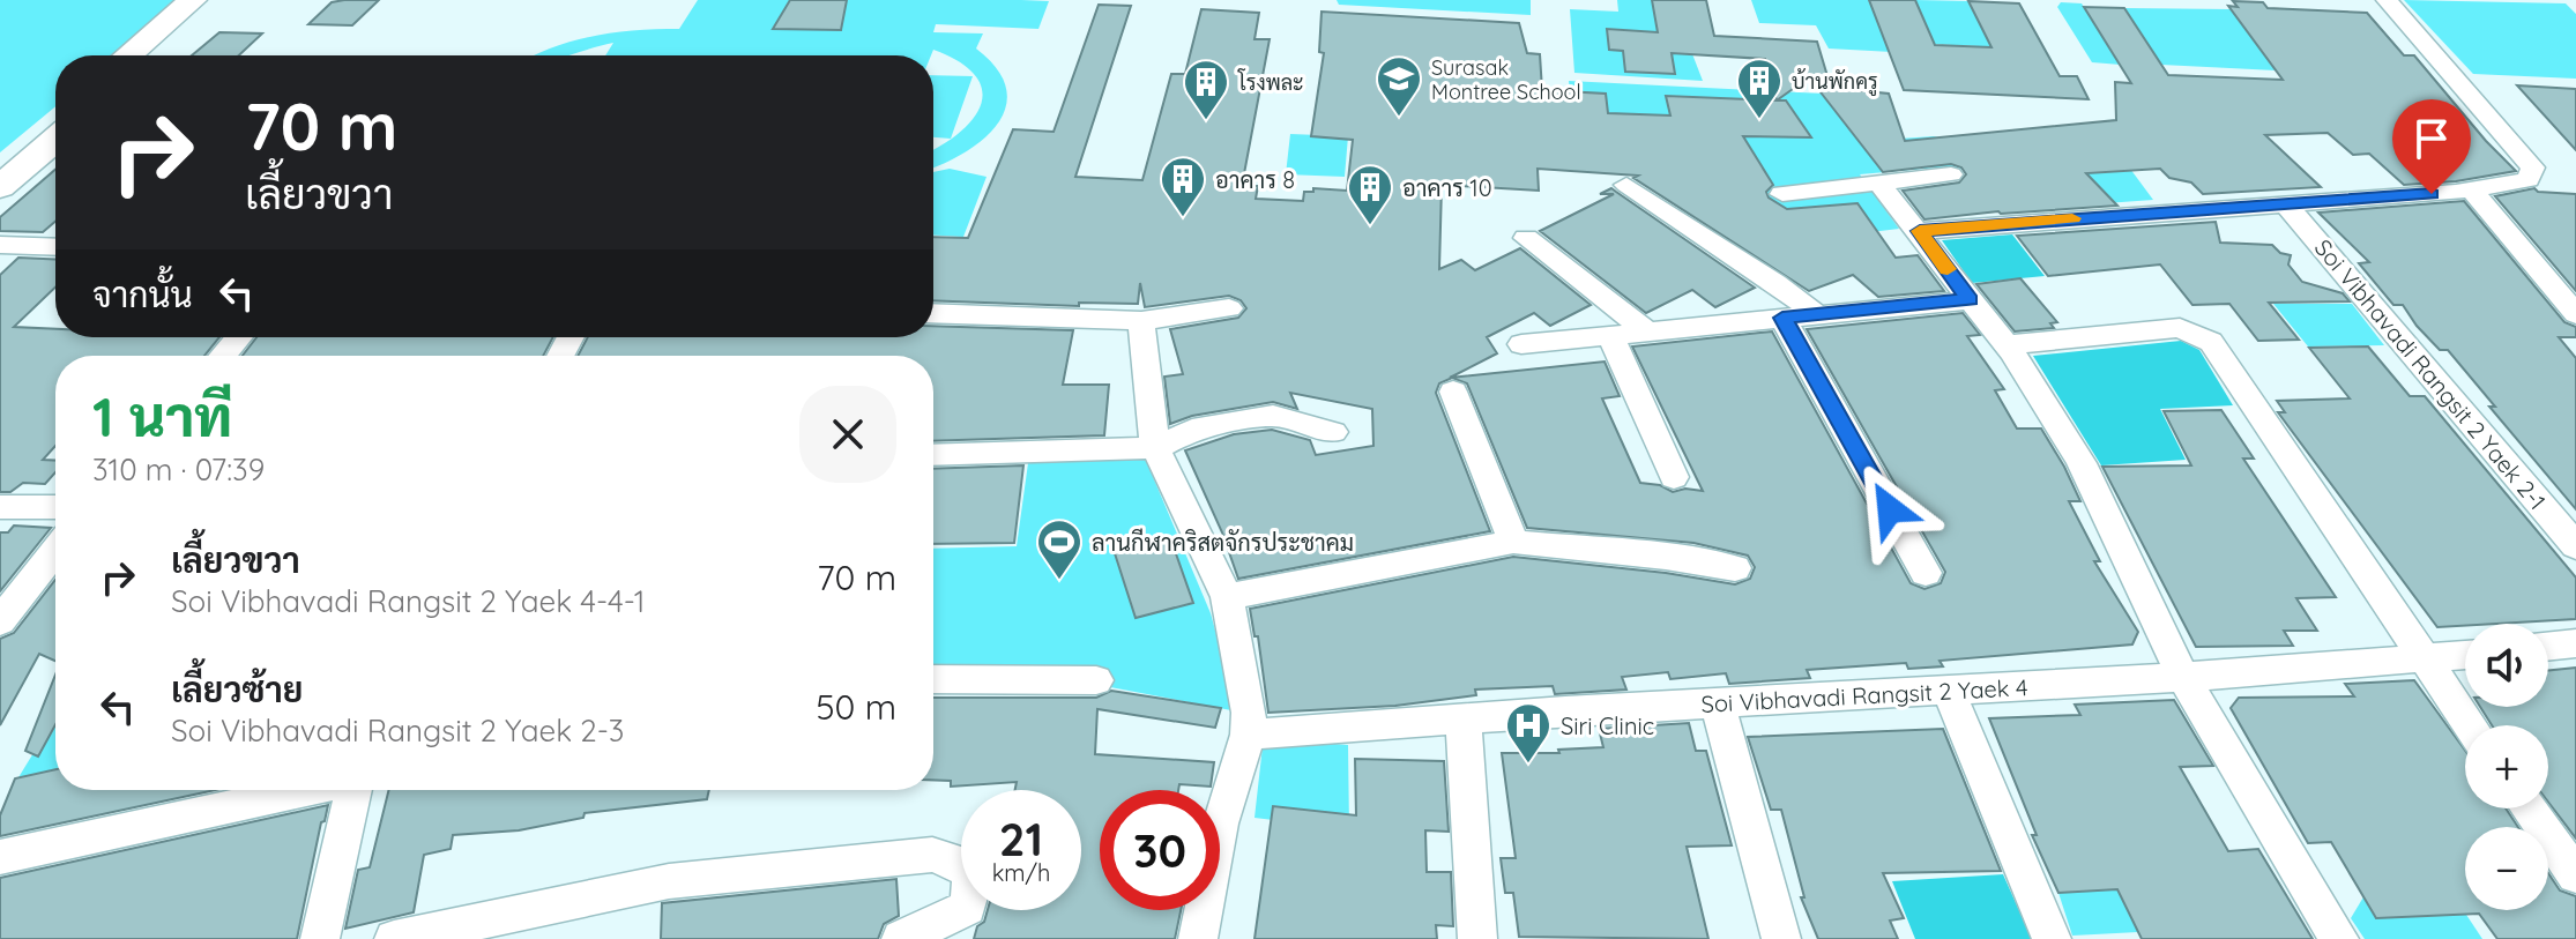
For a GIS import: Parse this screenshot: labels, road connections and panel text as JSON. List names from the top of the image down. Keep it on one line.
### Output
{"streets":{"street":["Soi Vibhavadi Rangsit 2 Yaek 2-1","Soi Vibhavadi Rangsit 2 Yaek 4"]},"places":{"school or university":["Surasak Montree School"],"building":["บ้านพักครู","โรงพละ","อาคาร 8","อาคาร 10"],"sports":["ลานกีฬาคริสตจักรประชาคม"],"hospital":["Siri Clinic"]},"page":{"turn":["70 m","เลี้ยวขวา"],"then":"จากนั้น","heading":["1 นาที","310 m · 07:39"],"list":[{"name":"เลี้ยวขวา","note":"Soi Vibhavadi Rangsit 2 Yaek 4-4-1","value":"70 m"},{"name":"เลี้ยวซ้าย","note":"Soi Vibhavadi Rangsit 2 Yaek 2-3","value":"50 m"}],"map_buttons":["+","−"],"speed":"21 km/h","limit":"30"}}
